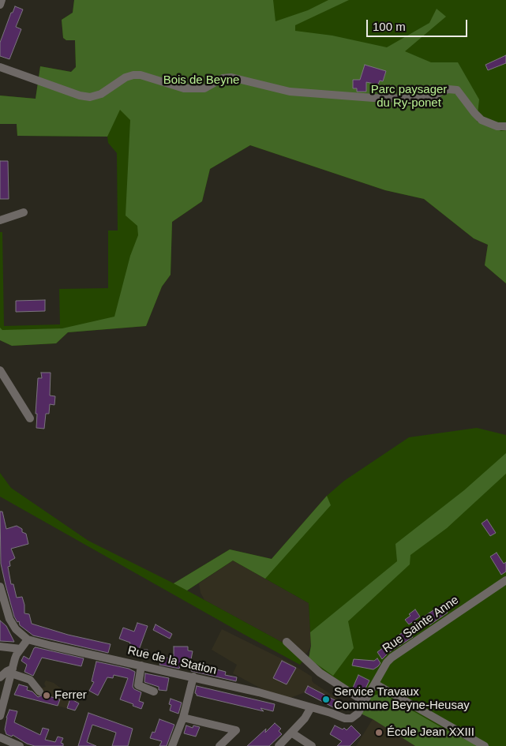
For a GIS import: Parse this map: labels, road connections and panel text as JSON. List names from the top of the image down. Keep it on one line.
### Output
{"streets":{"street":["Rue Sainte Anne","Rue de la Station"]},"crossings":[["Rue Sainte Anne","Rue de la Station"]],"parks":["Bois de Beyne","Parc paysager du Ry-ponet"],"places":["Ferrer","Service Travaux Commune Beyne-Heusay","École Jean XXIII"],"scale_bar":"100 m"}
